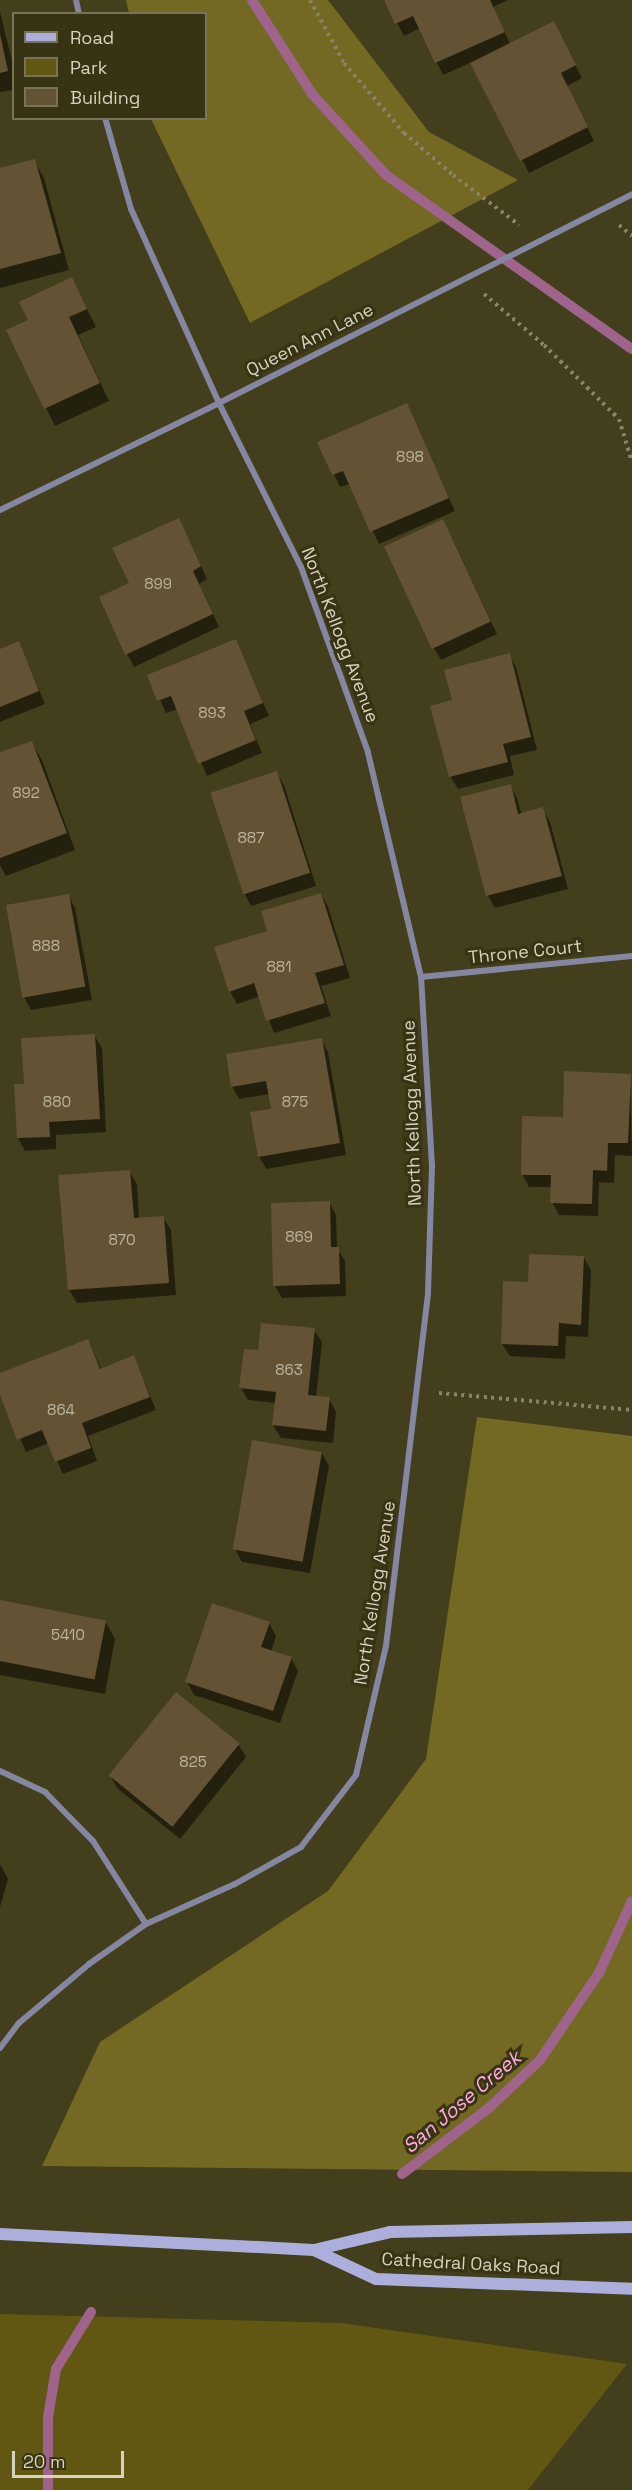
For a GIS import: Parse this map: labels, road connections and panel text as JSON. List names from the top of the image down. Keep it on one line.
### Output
{"streets":{"main road":["Cathedral Oaks Road"],"street":["Queen Ann Lane","North Kellogg Avenue","Throne Court"]},"crossings":[["Queen Ann Lane","North Kellogg Avenue"],["North Kellogg Avenue","Throne Court"]],"water":["San Jose Creek"],"house_numbers":["898","899","893","892","887","888","881","880","875","869","870","863","864","5410","825"],"legend":["Road","Park","Building"],"scale_bar":"20 m"}
